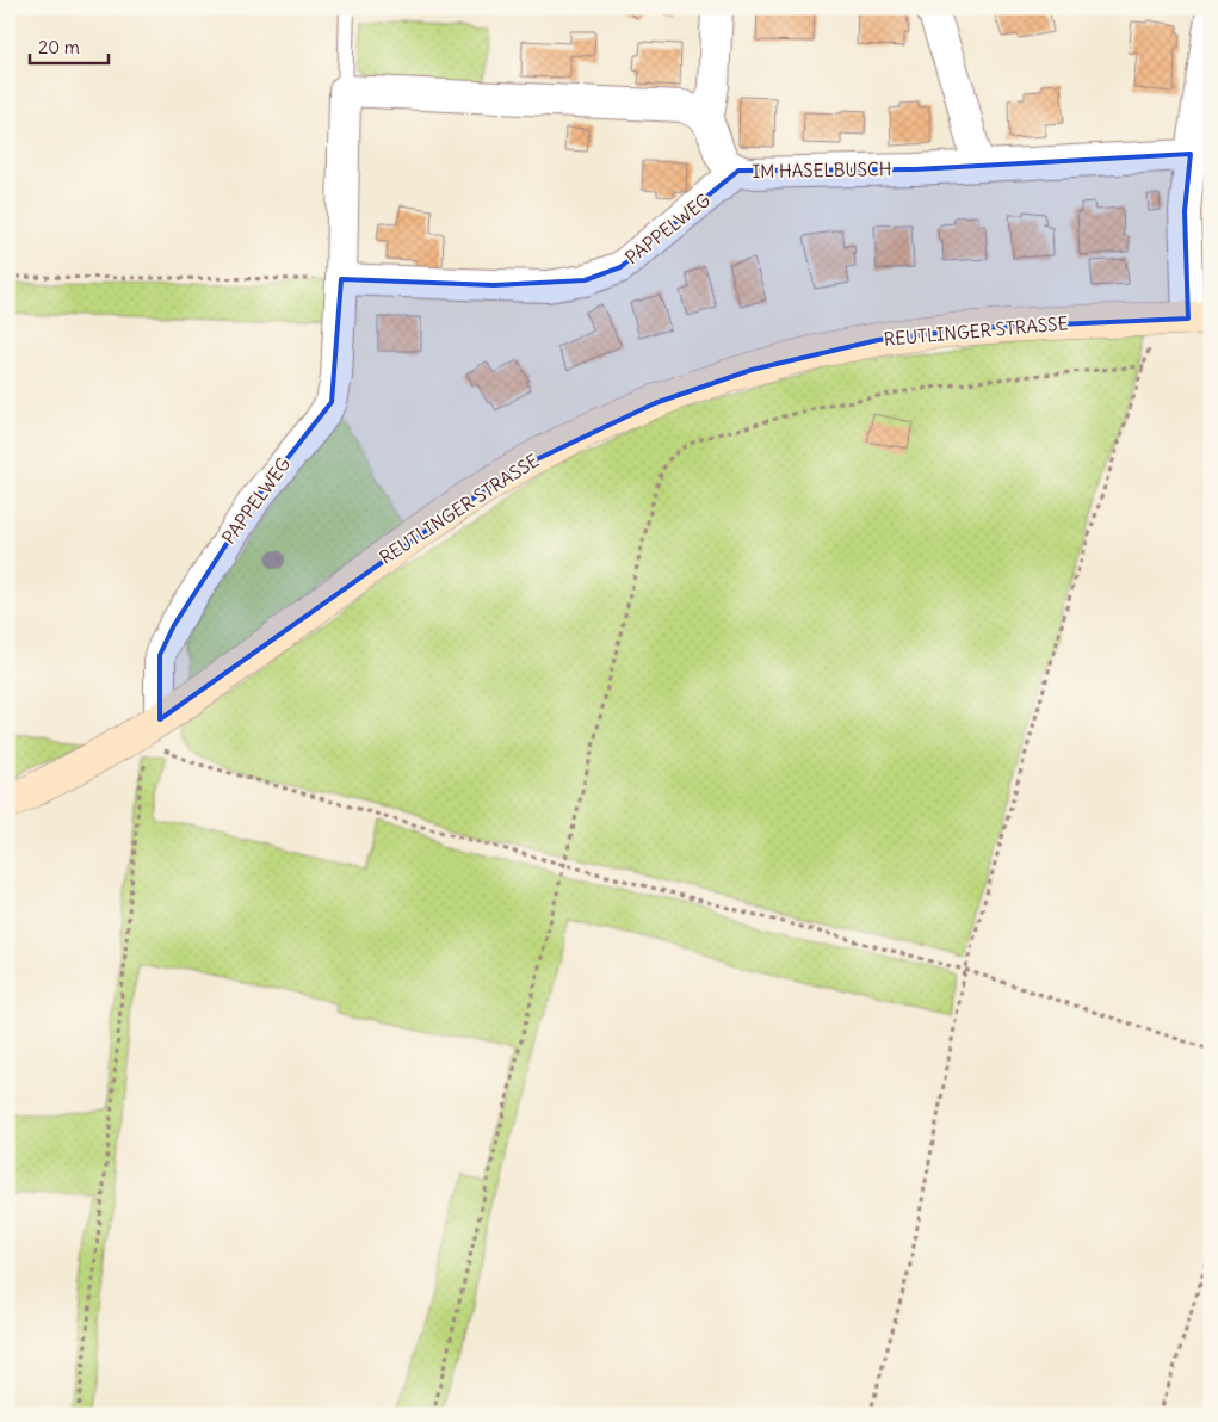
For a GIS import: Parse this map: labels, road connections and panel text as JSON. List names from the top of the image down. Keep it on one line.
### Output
{"streets":{"street":["IM HASELBUSCH","PAPPELWEG","REUTLINGER STRASSE"]},"crossings":[["IM HASELBUSCH","PAPPELWEG"],["PAPPELWEG","REUTLINGER STRASSE"]],"scale_bar":"20 m"}
